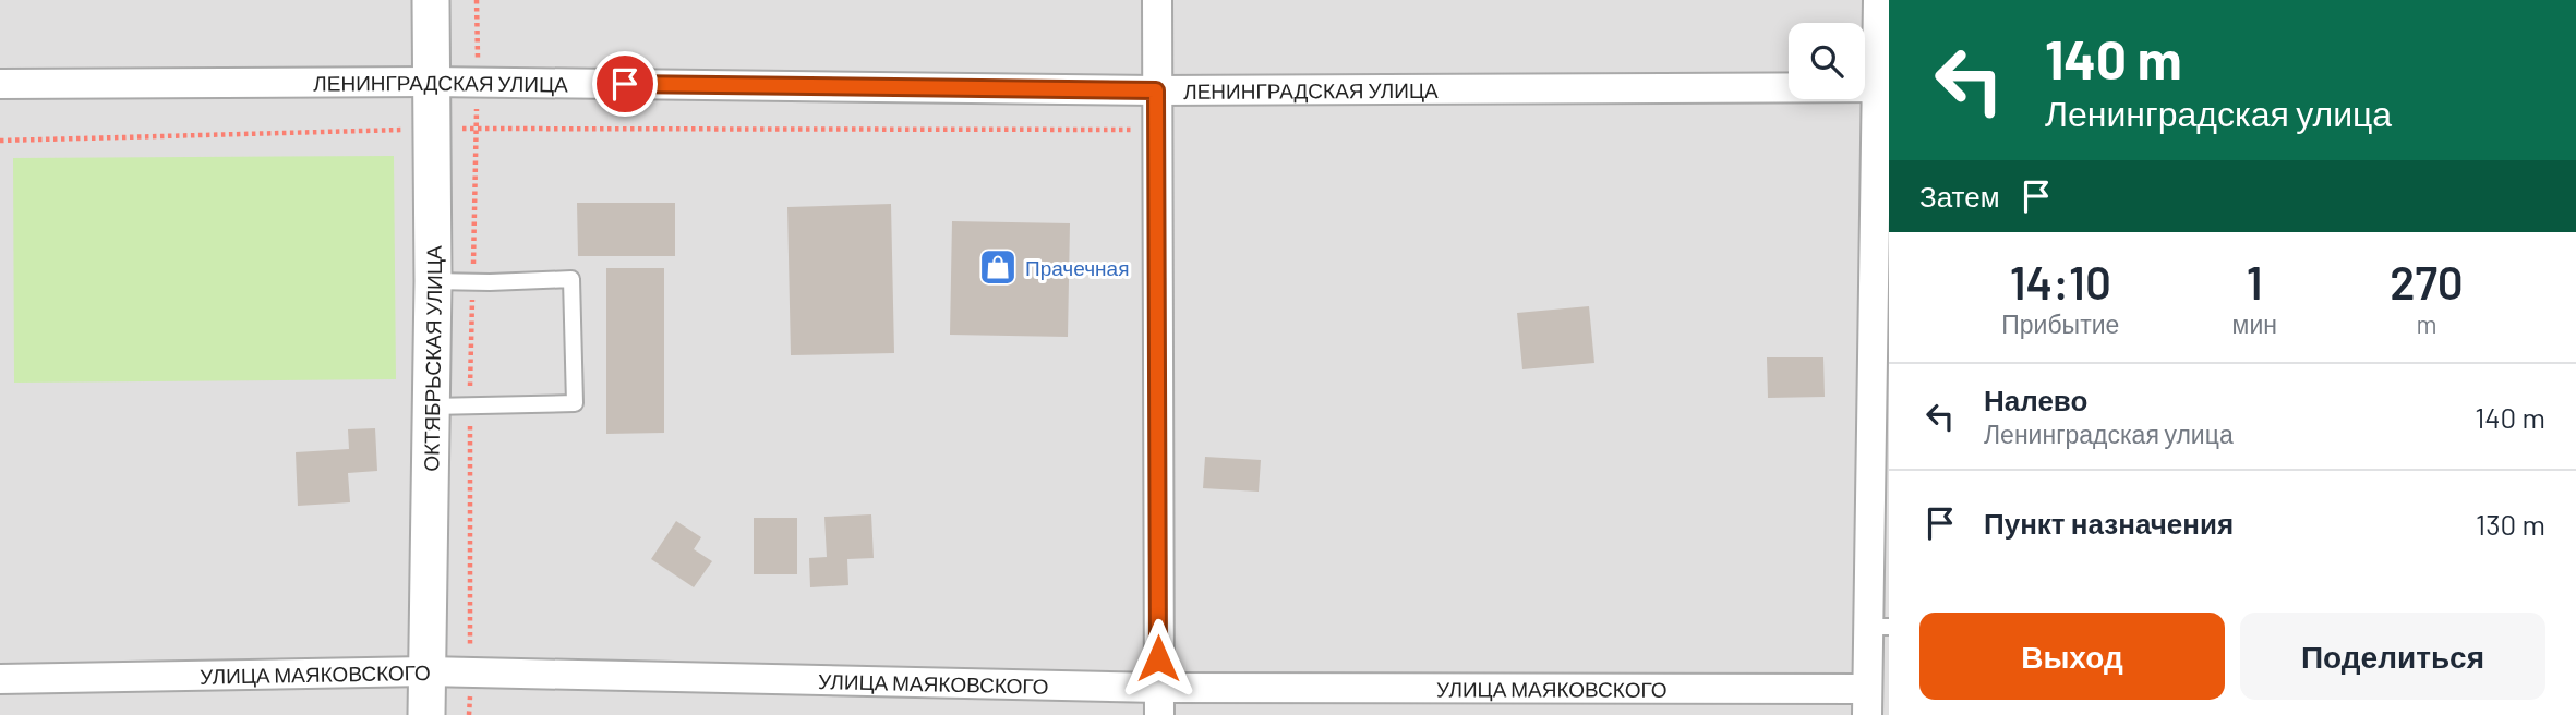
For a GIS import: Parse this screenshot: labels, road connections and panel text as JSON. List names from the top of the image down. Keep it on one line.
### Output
{"streets":{"street":["ЛЕНИНГРАДСКАЯ УЛИЦА","ОКТЯБРЬСКАЯ УЛИЦА","УЛИЦА МАЯКОВСКОГО"]},"crossings":[["ЛЕНИНГРАДСКАЯ УЛИЦА","ОКТЯБРЬСКАЯ УЛИЦА"],["ОКТЯБРЬСКАЯ УЛИЦА","УЛИЦА МАЯКОВСКОГО"]],"places":{"shop":["Прачечная"]},"page":{"turn":["140 m","Ленинградская улица"],"then":"Затем","eta":["14:10","Прибытие","1","мин","270","m"],"list":[{"name":"Налево","note":"Ленинградская улица","value":"140 m"},{"name":"Пункт назначения","value":"130 m"}],"buttons":["Выход","Поделиться"]}}
